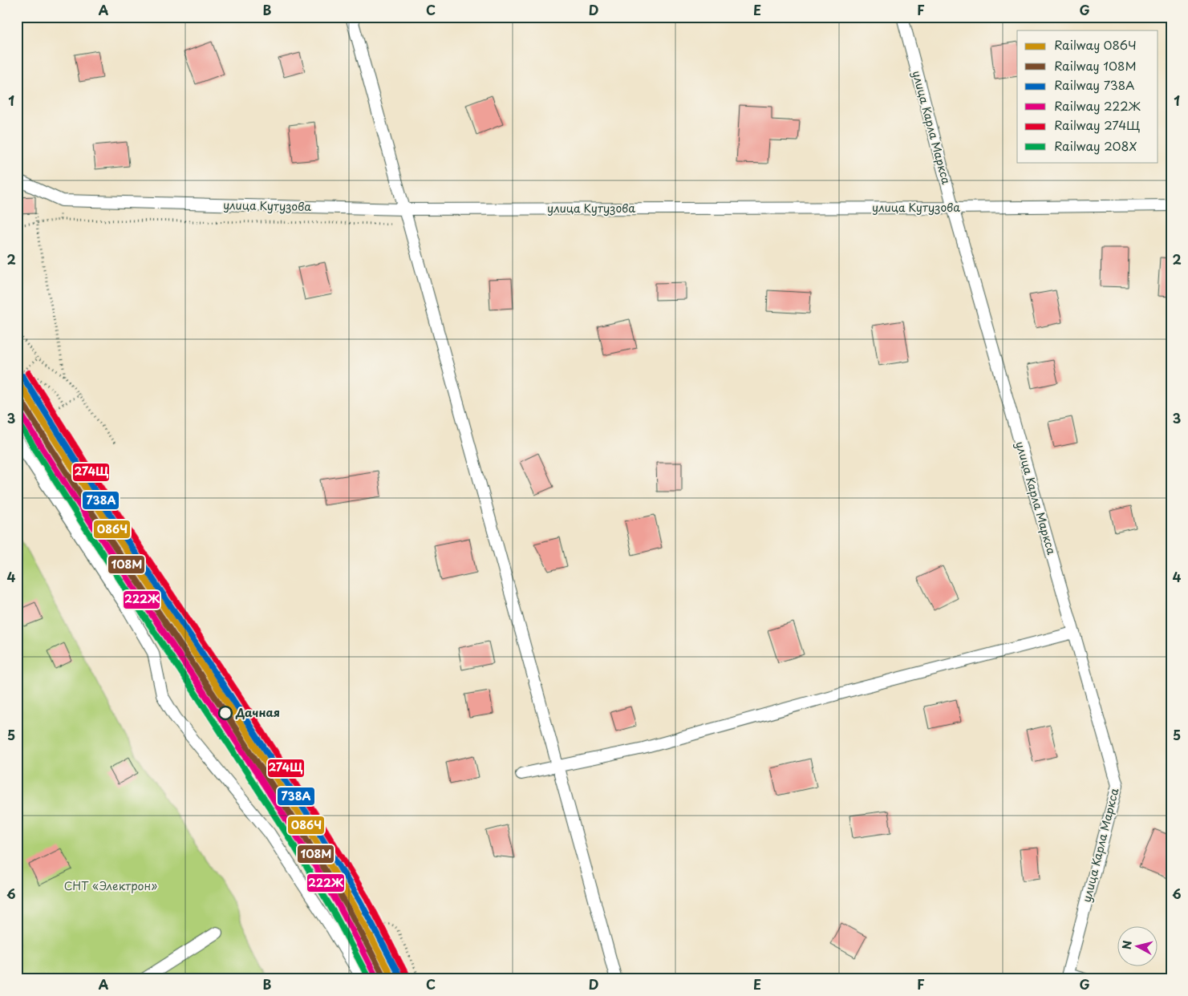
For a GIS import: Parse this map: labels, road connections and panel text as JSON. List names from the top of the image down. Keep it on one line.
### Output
{"streets":{"street":["улица Карла Маркса","улица Кутузова"]},"crossings":[["улица Карла Маркса","улица Кутузова"]],"parks":["СНТ «Электрон»"],"places":["Дачная"],"lines":["rail line 274Щ","rail line 738А","rail line 086Ч","rail line 108М","rail line 222Ж","rail line 208Х"],"legend":["Railway 086Ч","Railway 108М","Railway 738А","Railway 222Ж","Railway 274Щ","Railway 208Х"],"north":"left","grid":{"columns":["A","B","C","D","E","F","G"],"rows":["1","2","3","4","5","6"]}}
